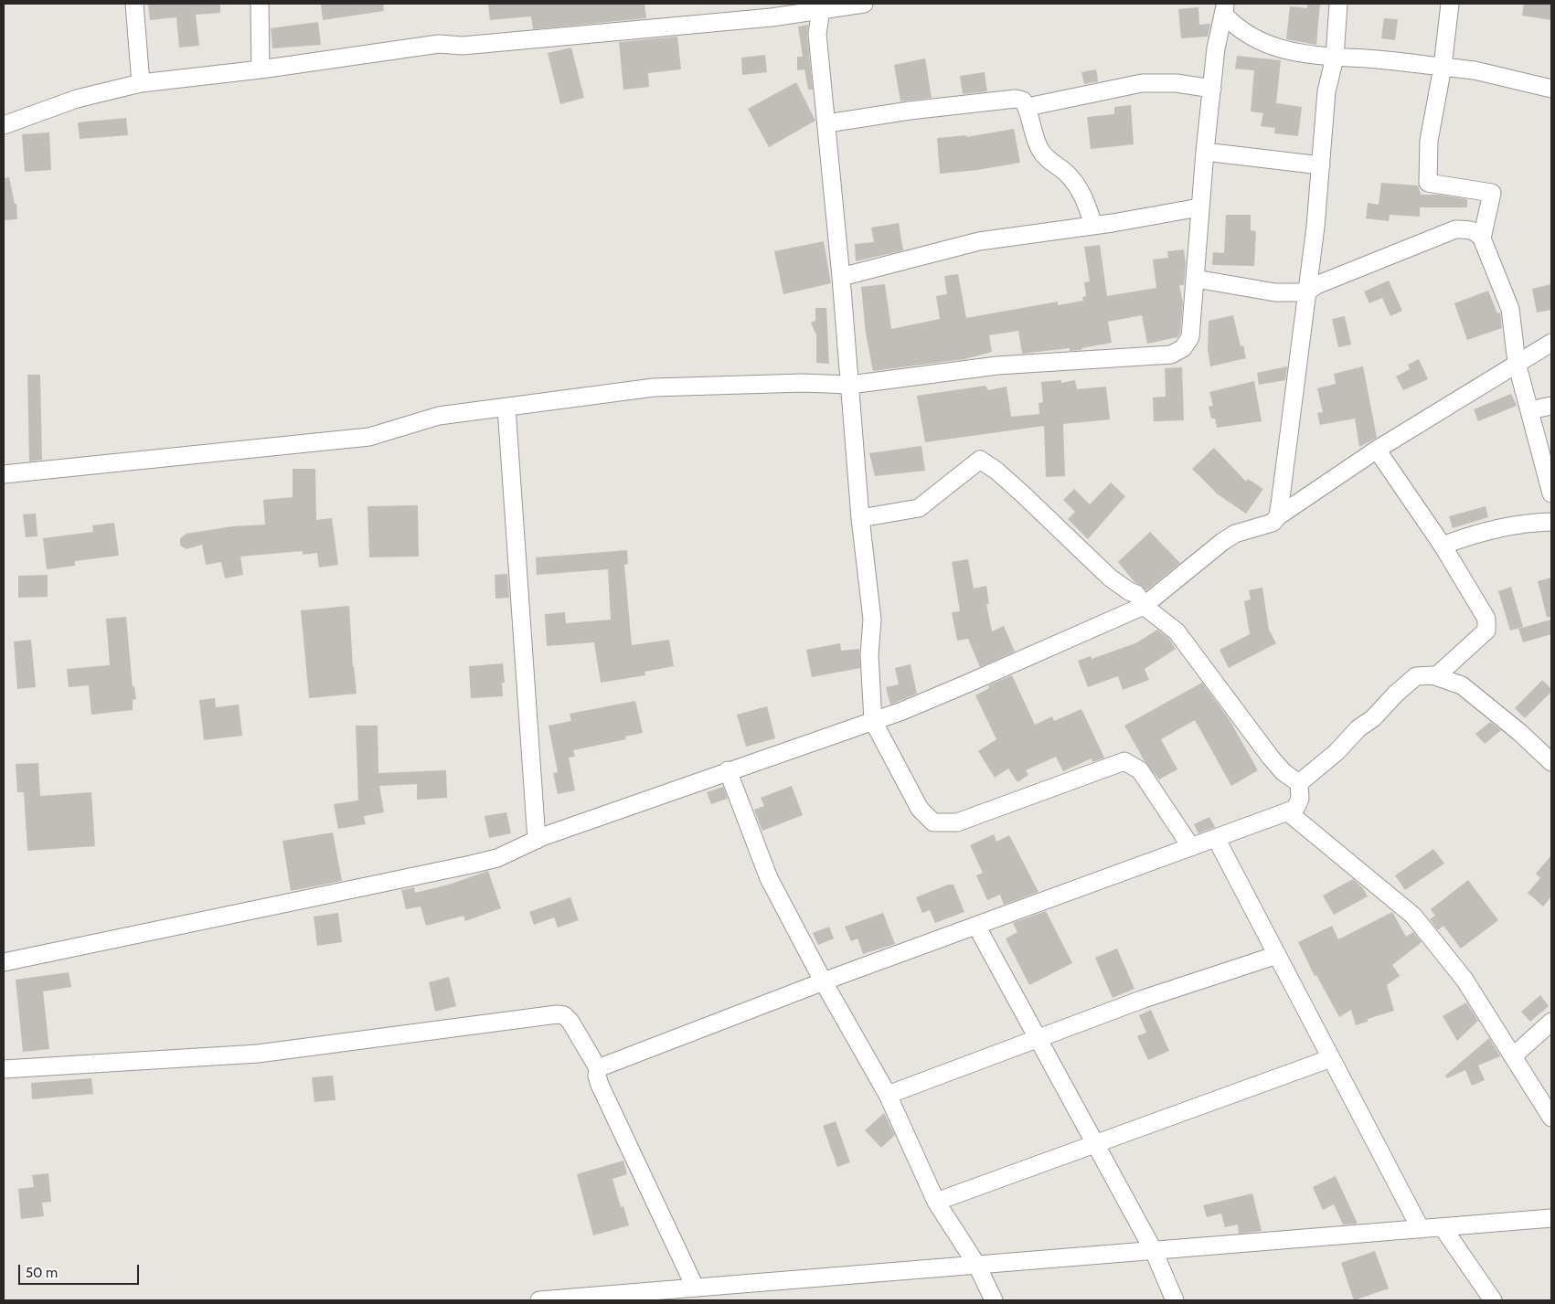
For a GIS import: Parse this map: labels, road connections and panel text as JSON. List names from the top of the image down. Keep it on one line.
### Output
{"scale_bar":"50 m"}
